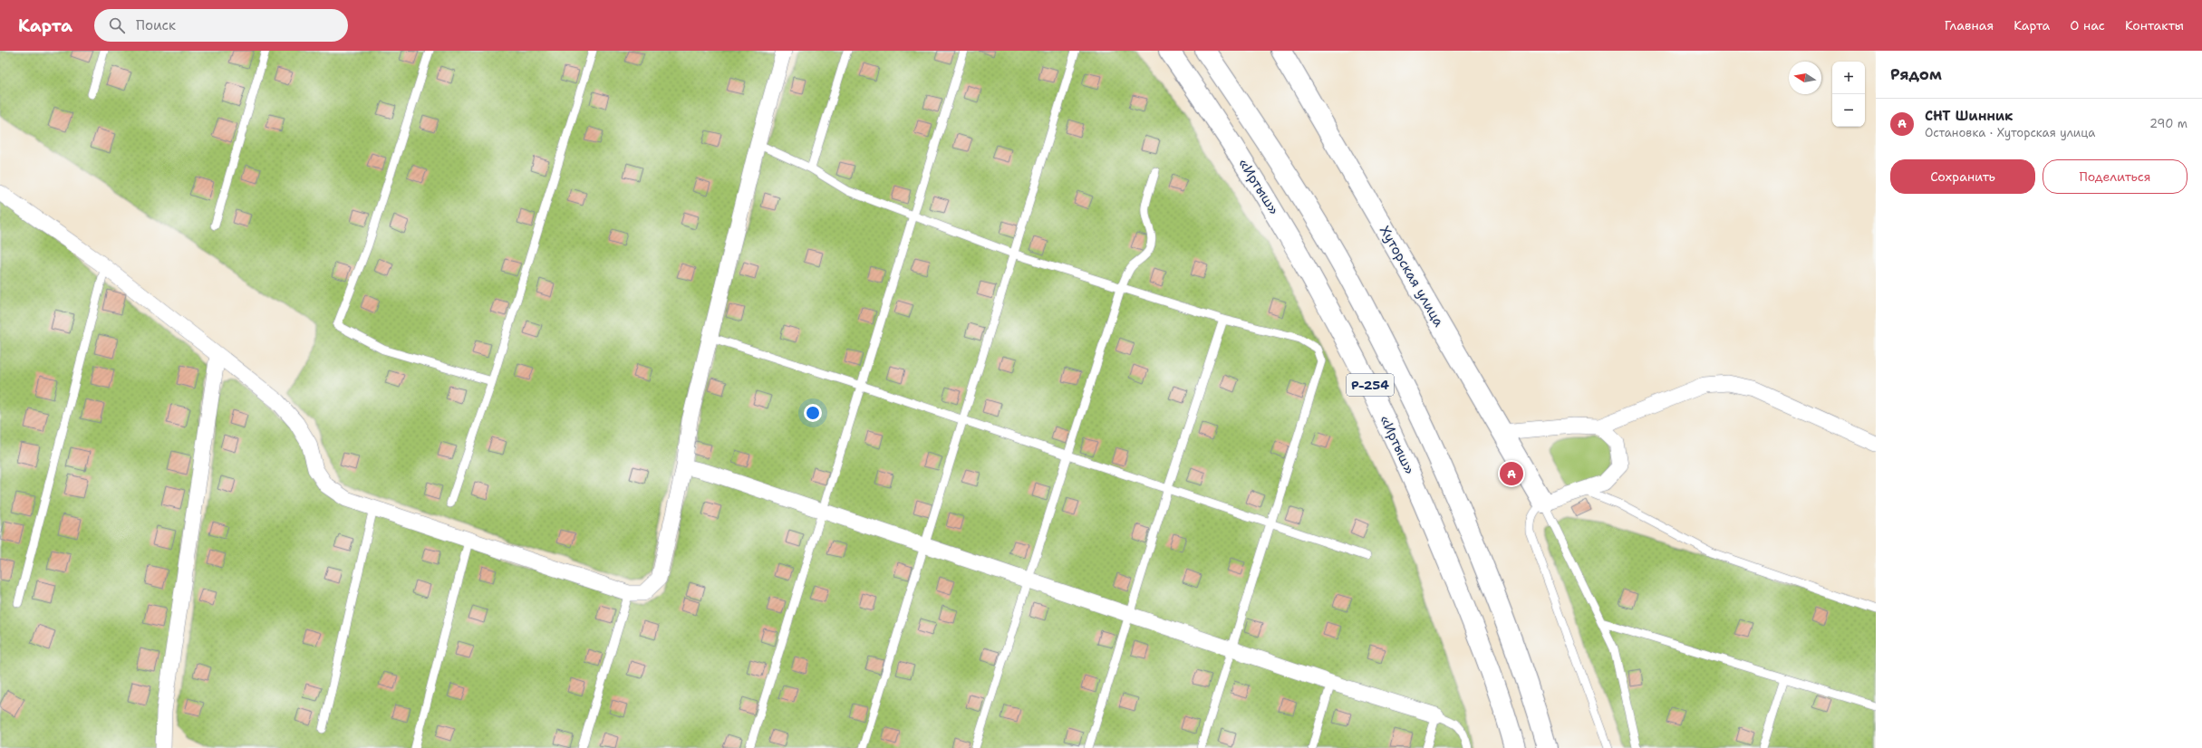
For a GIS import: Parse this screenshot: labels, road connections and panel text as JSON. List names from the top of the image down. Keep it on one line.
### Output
{"streets":{"main road":["«Иртыш»","Хуторская улица","Р-254"]},"north":"left","page":{"header":"Карта","search":"Поиск","nav":["Главная","Карта","О нас","Контакты"],"heading":"Рядом","map_buttons":["+","−"],"list":[{"mark":"A","name":"СНТ Шинник","note":"Остановка · Хуторская улица","value":"290 m"}],"buttons":["Сохранить","Поделиться"],"pins":"A"}}
